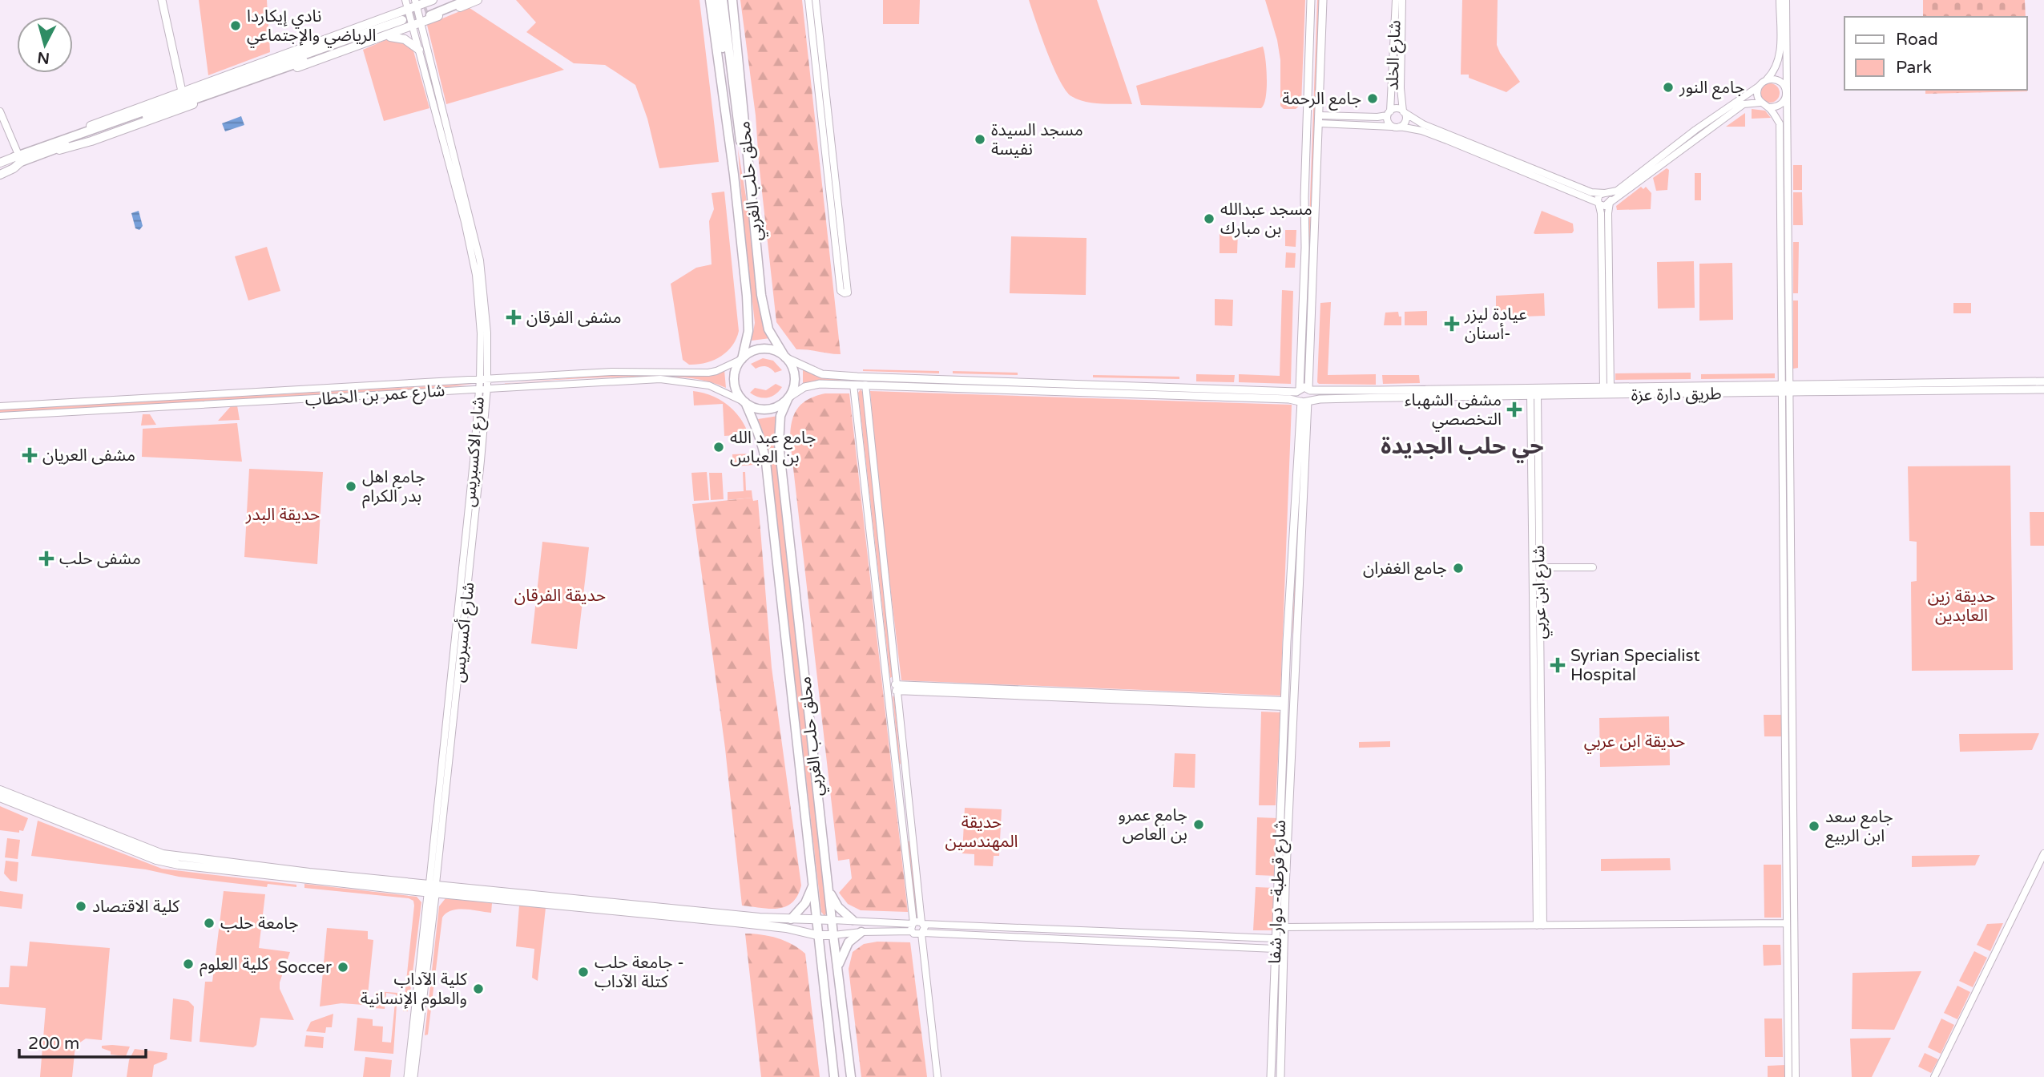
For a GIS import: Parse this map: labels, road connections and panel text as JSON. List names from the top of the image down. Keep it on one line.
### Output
{"streets":{"highway":["محلق حلب الغربي"],"main road":["طريق دارة عزة","شارع قرطبة- دوار شفا"],"street":["شارع الخلد","شارع عمر بن الخطاب","شارع الاكسبريس","شارع ابن عربي","شارع أكسبريس"]},"crossings":[["محلق حلب الغربي","شارع عمر بن الخطاب"],["طريق دارة عزة","شارع ابن عربي"],["طريق دارة عزة","شارع قرطبة- دوار شفا"],["شارع عمر بن الخطاب","شارع الاكسبريس"],["شارع عمر بن الخطاب","شارع أكسبريس"],["شارع الاكسبريس","شارع أكسبريس"]],"districts":["حي حلب الجديدة"],"parks":["حديقة البدر","حديقة الفرقان","حديقة زين العابدين","حديقة ابن عربي","حديقة المهندسين"],"places":{"other":["نادي إيكاردا الرياضي والإجتماعي","جامع النور","جامع الرحمة","مسجد السيدة نفيسة","مسجد عبدالله بن مبارك","جامع عبد الله بن العباس","جامع اهل بدر الكرام","جامع الغفران","جامع عمرو بن العاص","جامع سعد ابن الربيع","كلية الاقتصاد","جامعة حلب","كلية العلوم","Soccer","جامعة حلب - كتلة الآداب","كلية الآداب والعلوم الإنسانية"],"health":["مشفى الفرقان","عيادة ليزر أسنان-","مشفى الشهباء التخصصي","مشفى العريان","مشفى حلب","Syrian Specialist Hospital"]},"legend":["Road","Park"],"scale_bar":"200 m","north":"bottom"}
